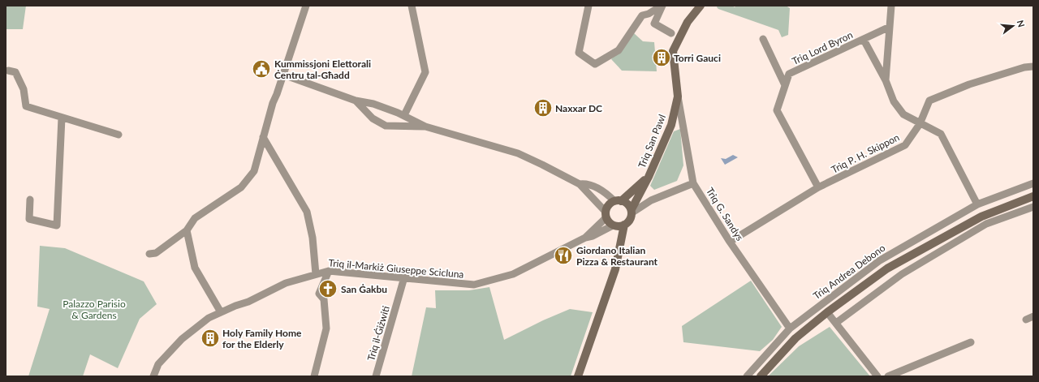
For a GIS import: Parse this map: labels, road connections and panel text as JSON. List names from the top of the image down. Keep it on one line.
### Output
{"streets":{"main road":["Triq San Pawl","Triq Andrea Debono"],"street":["Triq Lord Byron","Triq P. H. Skippon","Triq G. Sandys","Triq il-Markiż Giuseppe Scicluna","Triq il-Ġiżwiti"]},"crossings":[["Triq Lord Byron","Triq P. H. Skippon"],["Triq San Pawl","Triq G. Sandys"],["Triq San Pawl","Triq il-Markiż Giuseppe Scicluna"],["Triq P. H. Skippon","Triq G. Sandys"],["Triq G. Sandys","Triq Andrea Debono"],["Triq il-Markiż Giuseppe Scicluna","Triq il-Ġiżwiti"]],"parks":["Palazzo Parisio & Gardens"],"places":{"building":["Torri Gauci","Naxxar DC","Holy Family Home for the Elderly"],"public building":["Kummissjoni Elettorali Ċentru tal-Għadd"],"restaurant":["Giordano Italian Pizza & Restaurant"],"church":["San Ġakbu"]},"north":"right"}
